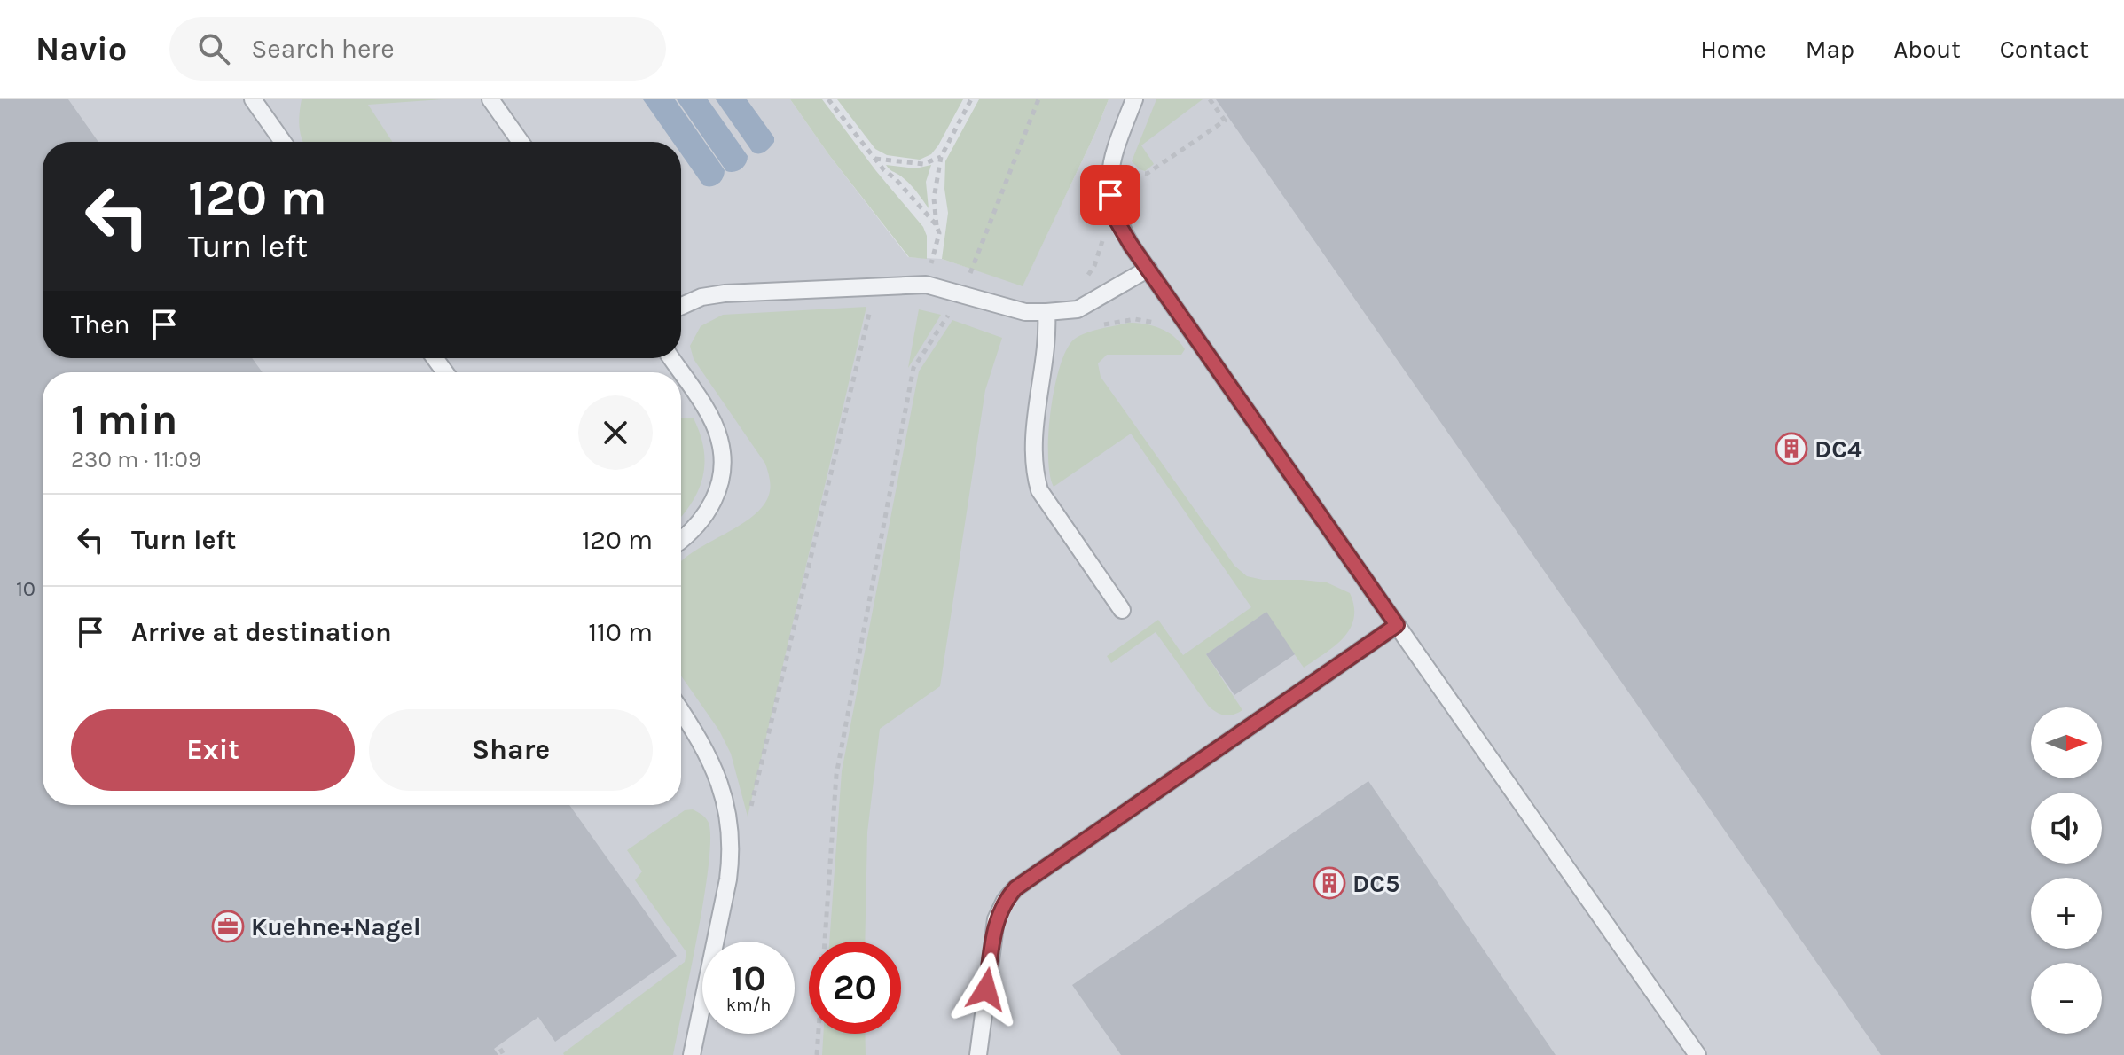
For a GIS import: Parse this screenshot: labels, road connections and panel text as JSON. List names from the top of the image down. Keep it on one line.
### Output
{"places":{"building":["DC4","DC5"],"office":["Kuehne+Nagel"]},"house_numbers":["10"],"north":"right","page":{"header":"Navio","search":"Search here","nav":["Home","Map","About","Contact"],"turn":["120 m","Turn left"],"then":"Then","heading":["1 min","230 m · 11:09"],"list":[{"name":"Turn left","value":"120 m"},{"name":"Arrive at destination","value":"110 m"}],"buttons":["Exit","Share"],"map_buttons":["+","−"],"speed":"10 km/h","limit":"20"}}
